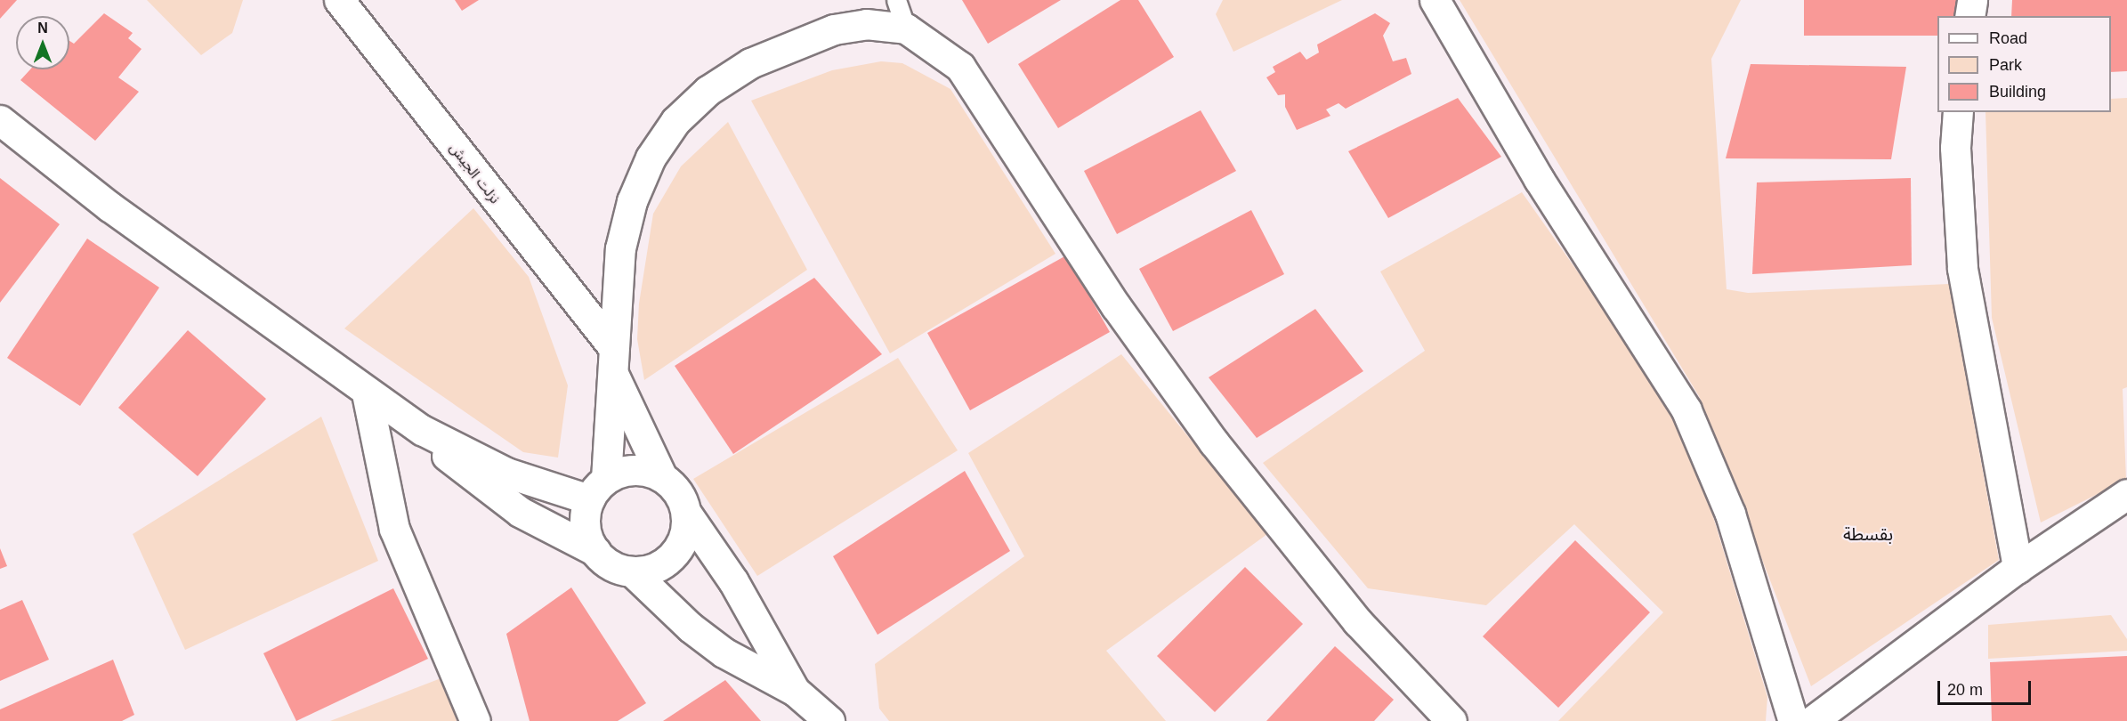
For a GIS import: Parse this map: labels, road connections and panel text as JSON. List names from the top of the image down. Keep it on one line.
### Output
{"streets":{"street":["نزلت الجيش"]},"districts":["بقسطة"],"legend":["Road","Park","Building"],"scale_bar":"20 m","north":"top"}
